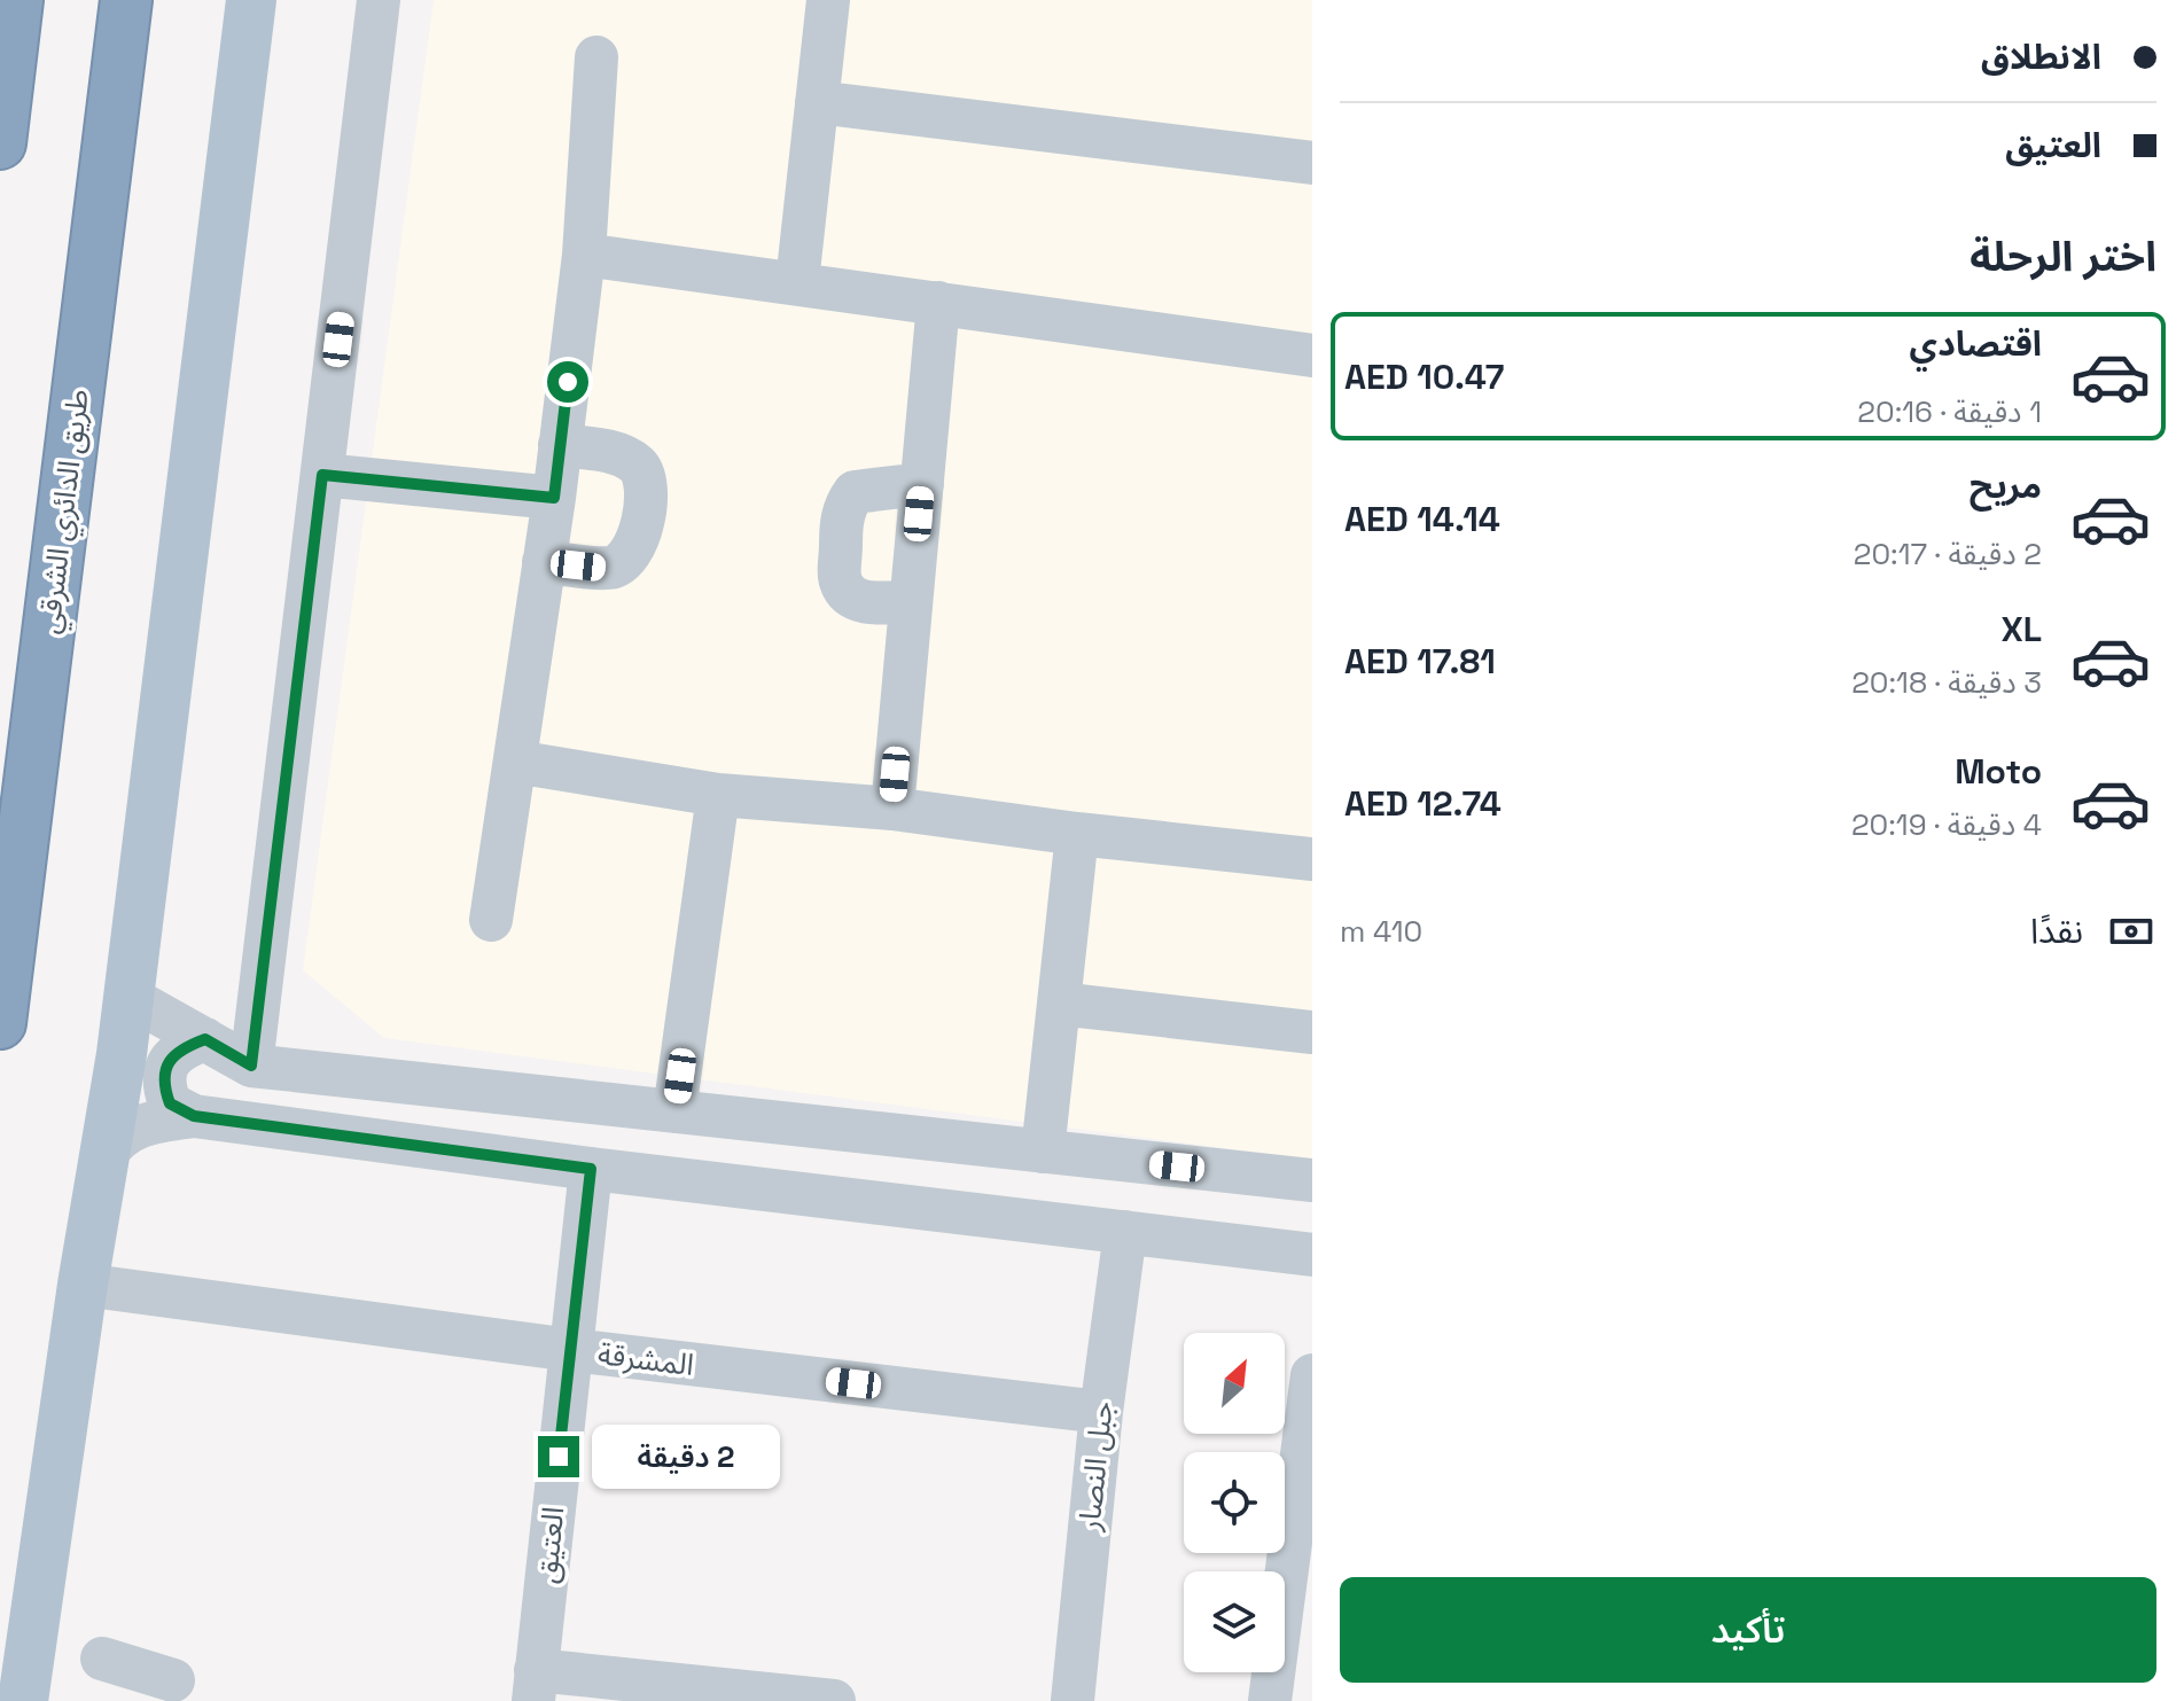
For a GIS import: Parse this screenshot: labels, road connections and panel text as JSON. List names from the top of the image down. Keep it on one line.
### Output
{"streets":{"highway":["طريق الدائري الشرقي"],"street":["المشرقة","جبل النصار","العتيق"]},"crossings":[["المشرقة","جبل النصار"],["المشرقة","العتيق"]],"north":"top right","page":{"banner":["الانطلاق","العتيق"],"heading":"اختر الرحلة","list":[{"name":"اقتصادي","note":"1 دقيقة · 20:16","value":"AED 10.47"},{"name":"مريح","note":"2 دقيقة · 20:17","value":"AED 14.14"},{"name":"XL","note":"3 دقيقة · 20:18","value":"AED 17.81"},{"name":"Moto","note":"4 دقيقة · 20:19","value":"AED 12.74"}],"pay":["نقدًا","410 m"],"bubble":"2 دقيقة","buttons":"تأكيد"}}
